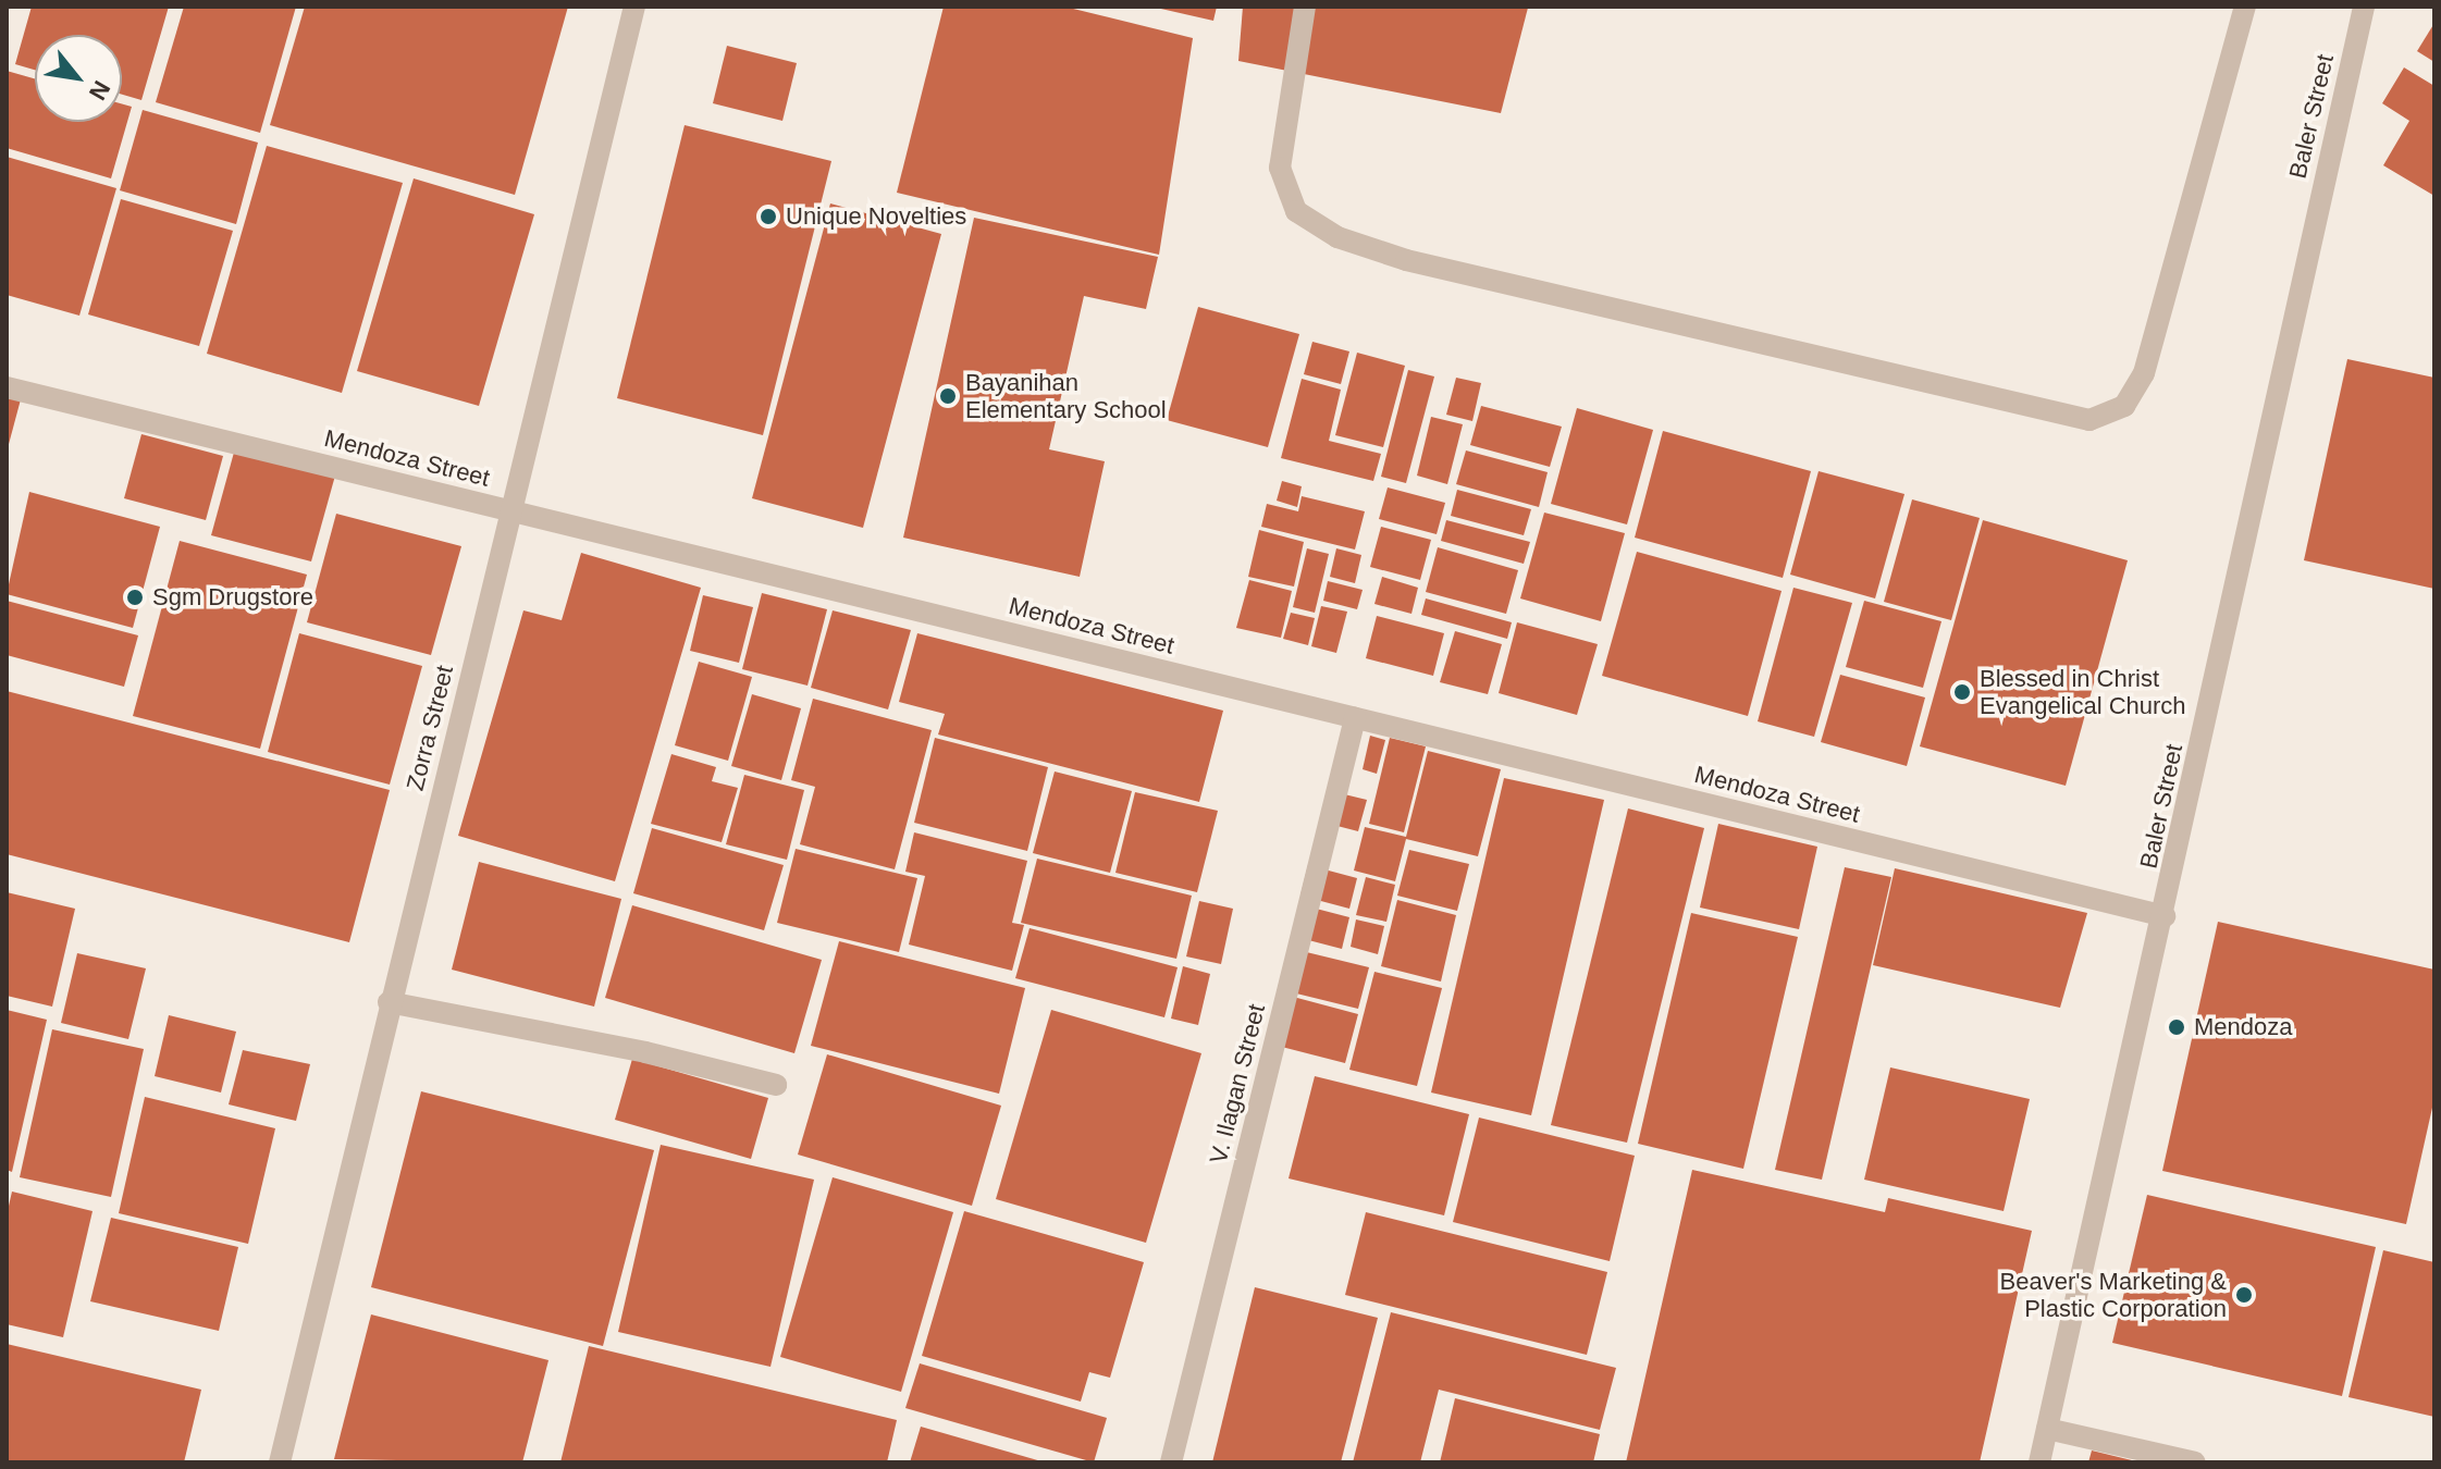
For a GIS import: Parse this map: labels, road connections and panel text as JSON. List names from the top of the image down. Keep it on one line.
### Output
{"streets":{"street":["Baler Street","Mendoza Street","Zorra Street","V. Ilagan Street"]},"crossings":[["Baler Street","Mendoza Street"],["Mendoza Street","Zorra Street"],["Mendoza Street","V. Ilagan Street"]],"places":["Unique Novelties","Bayanihan Elementary School","Sgm Drugstore","Blessed in Christ Evangelical Church","Mendoza","Beaver's Marketing & Plastic Corporation"],"north":"bottom right"}
